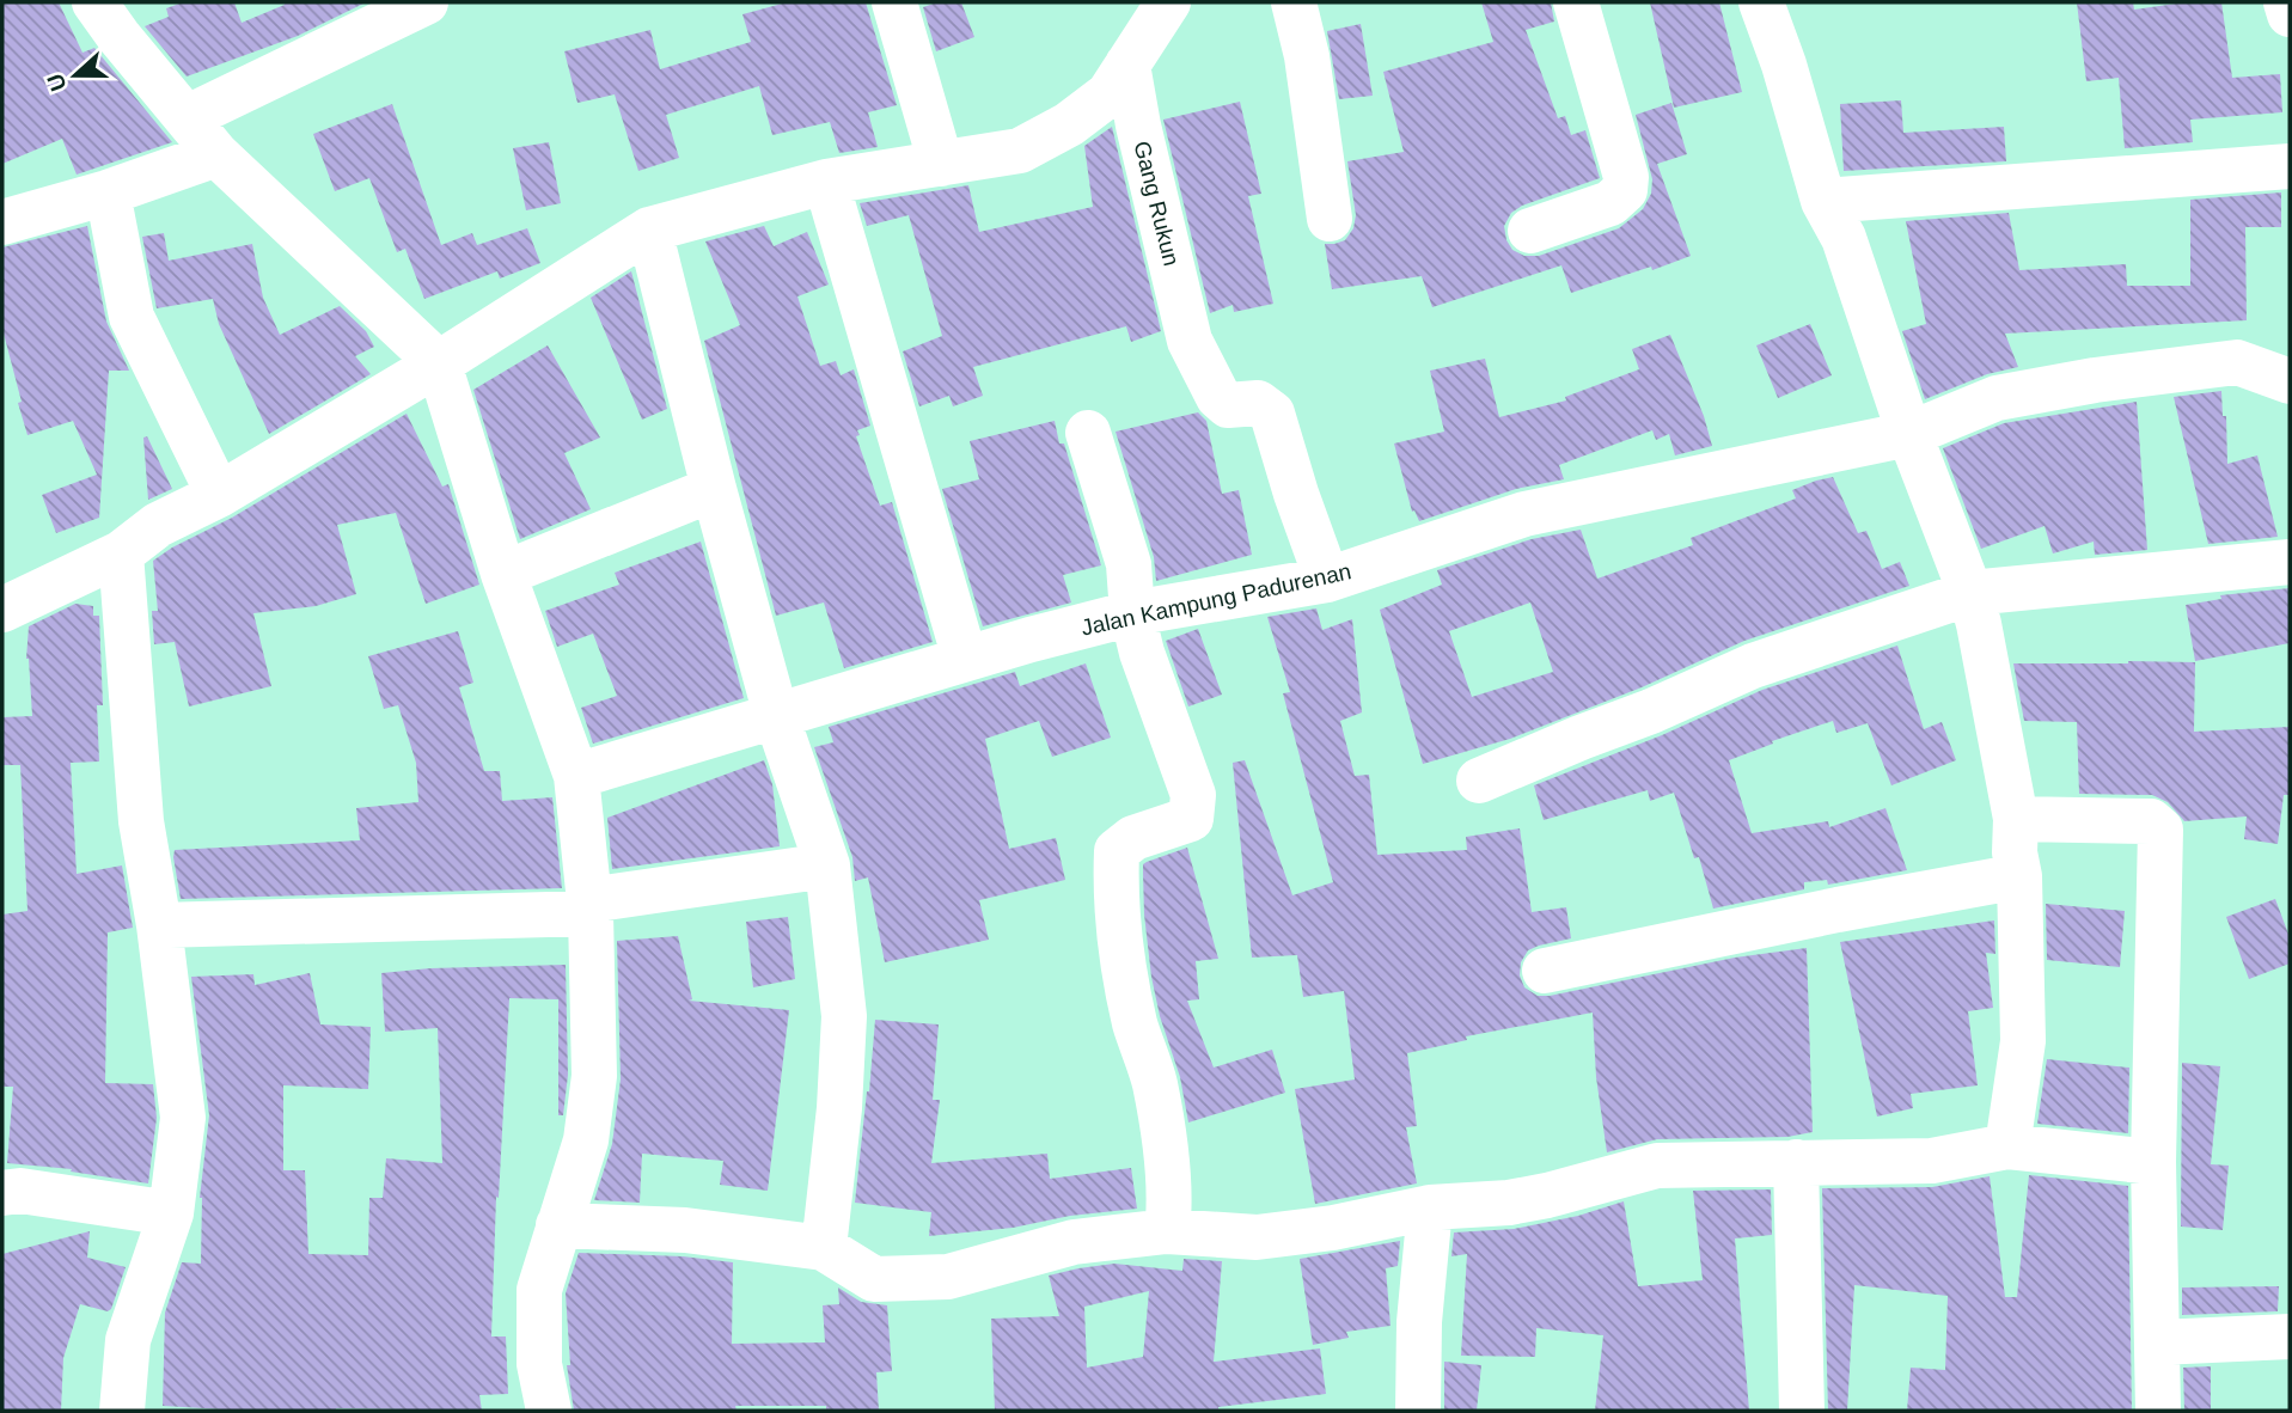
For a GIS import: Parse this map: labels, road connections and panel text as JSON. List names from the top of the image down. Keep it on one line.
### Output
{"streets":{"street":["Gang Rukun","Jalan Kampung Padurenan"]},"crossings":[["Gang Rukun","Jalan Kampung Padurenan"]],"north":"left"}
